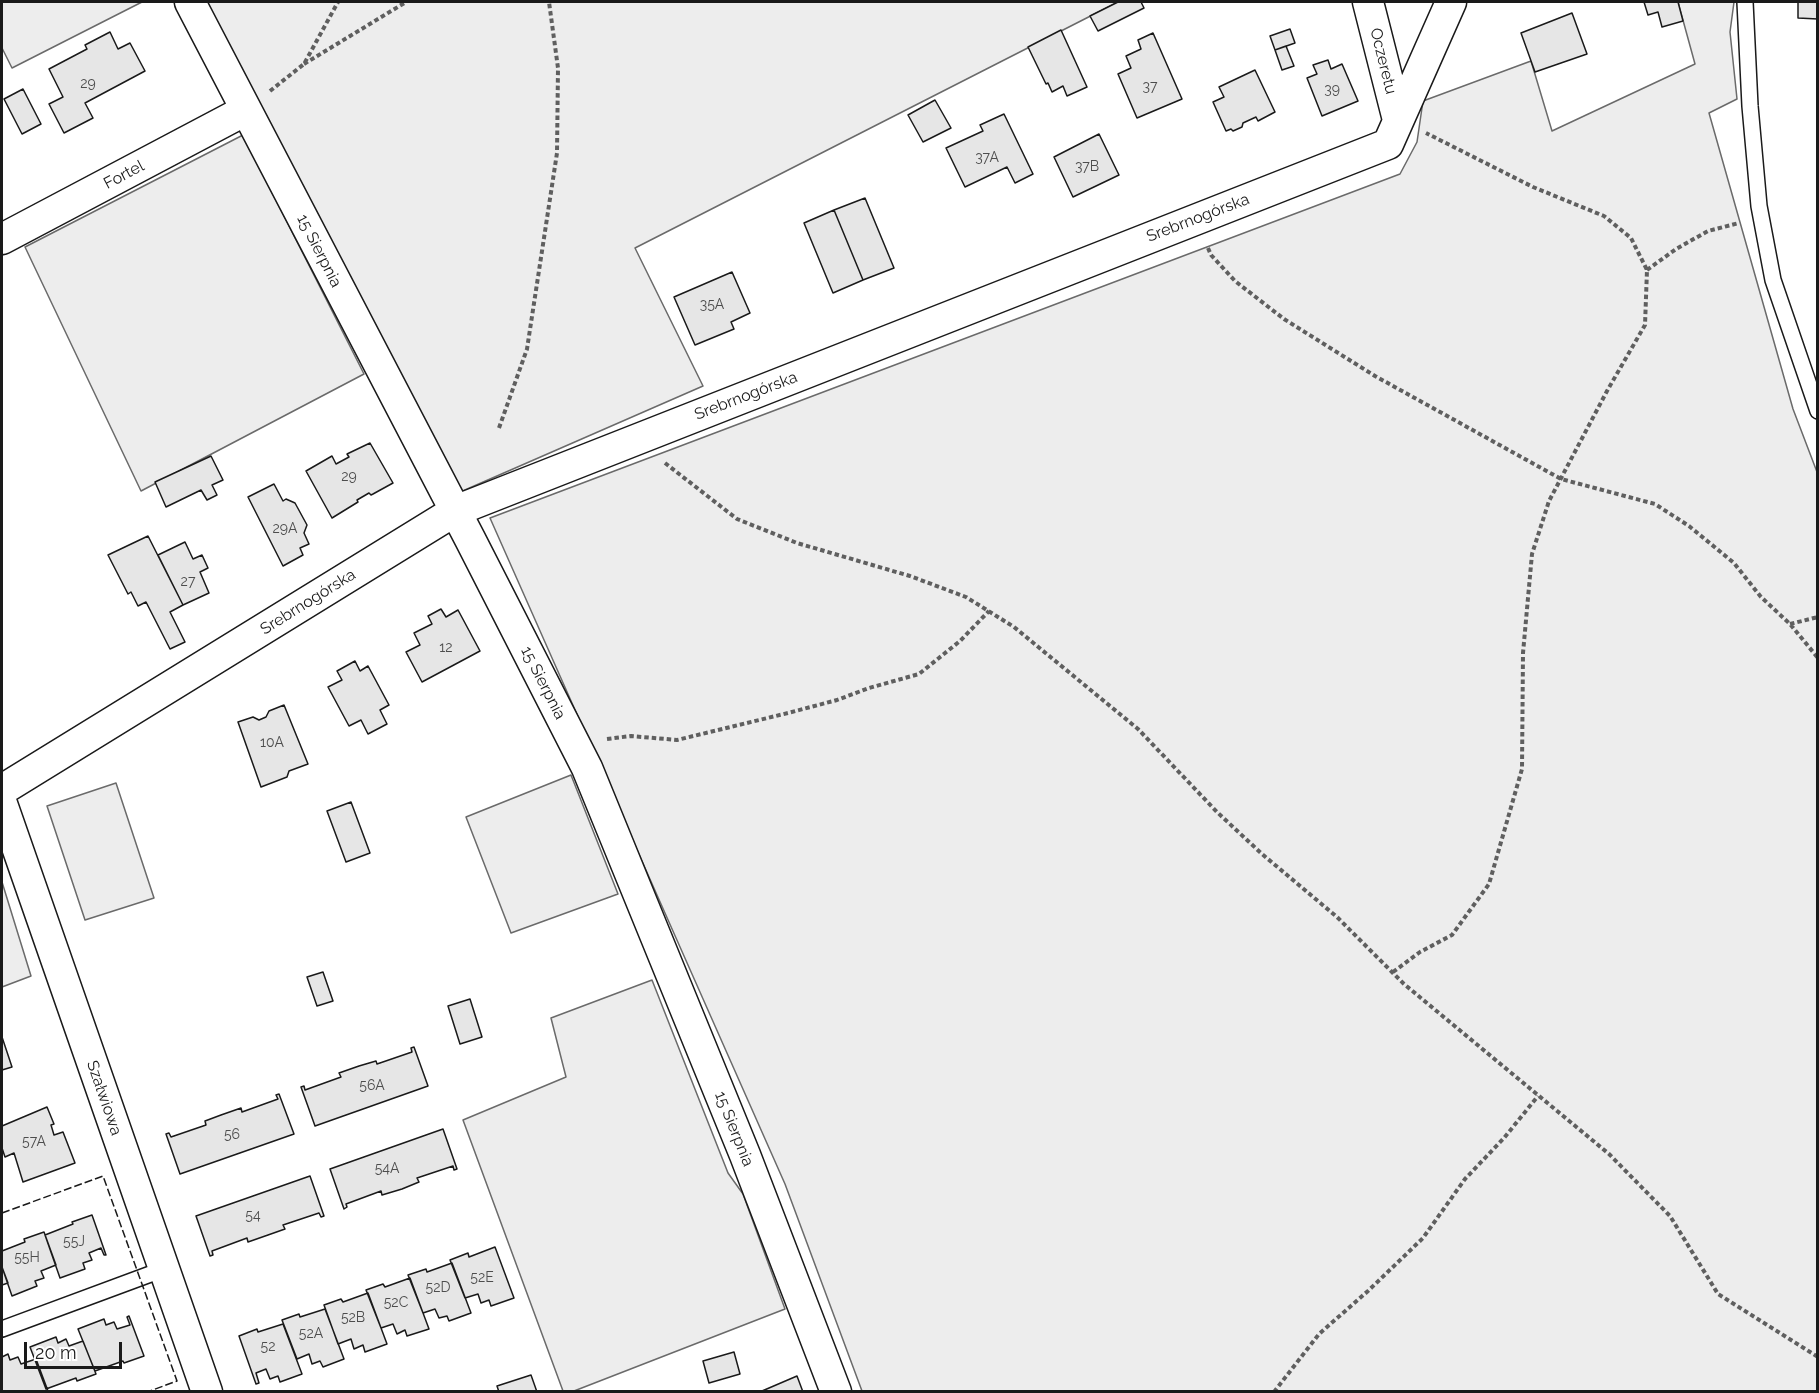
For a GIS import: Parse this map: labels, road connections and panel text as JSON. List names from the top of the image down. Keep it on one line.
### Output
{"streets":{"street":["Oczeretu","Fortel","Srebrnogórska","15 Sierpnia","Szałwiowa"]},"crossings":[["Oczeretu","Srebrnogórska"],["Fortel","15 Sierpnia"],["Srebrnogórska","15 Sierpnia"]],"house_numbers":["29","37","39","37A","37B","35A","29","29A","27","12","10A","56A","56","57A","54A","54","55J","55H","52E","52D","52C","52B","52A","52"],"scale_bar":"20 m"}
